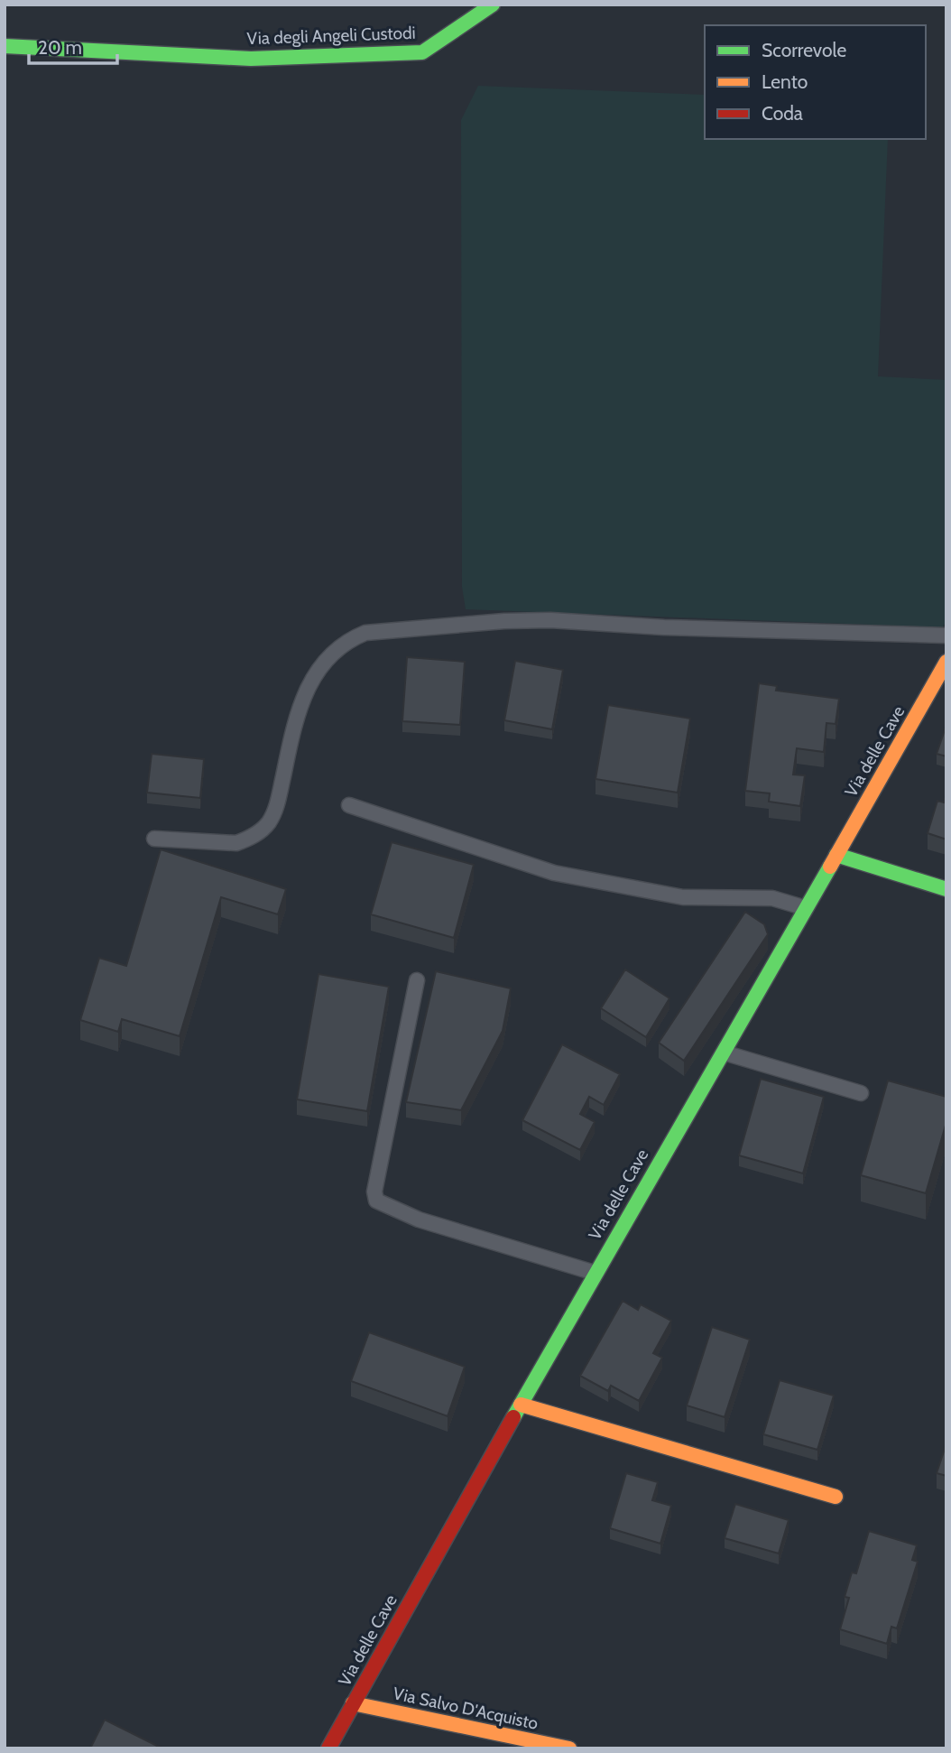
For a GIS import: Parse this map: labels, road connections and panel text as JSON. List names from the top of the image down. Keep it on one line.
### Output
{"streets":{"street":["Via degli Angeli Custodi","Via delle Cave","Via Salvo D'Acquisto"]},"crossings":[["Via delle Cave","Via Salvo D'Acquisto"]],"legend":["Scorrevole","Lento","Coda"],"scale_bar":"20 m"}
